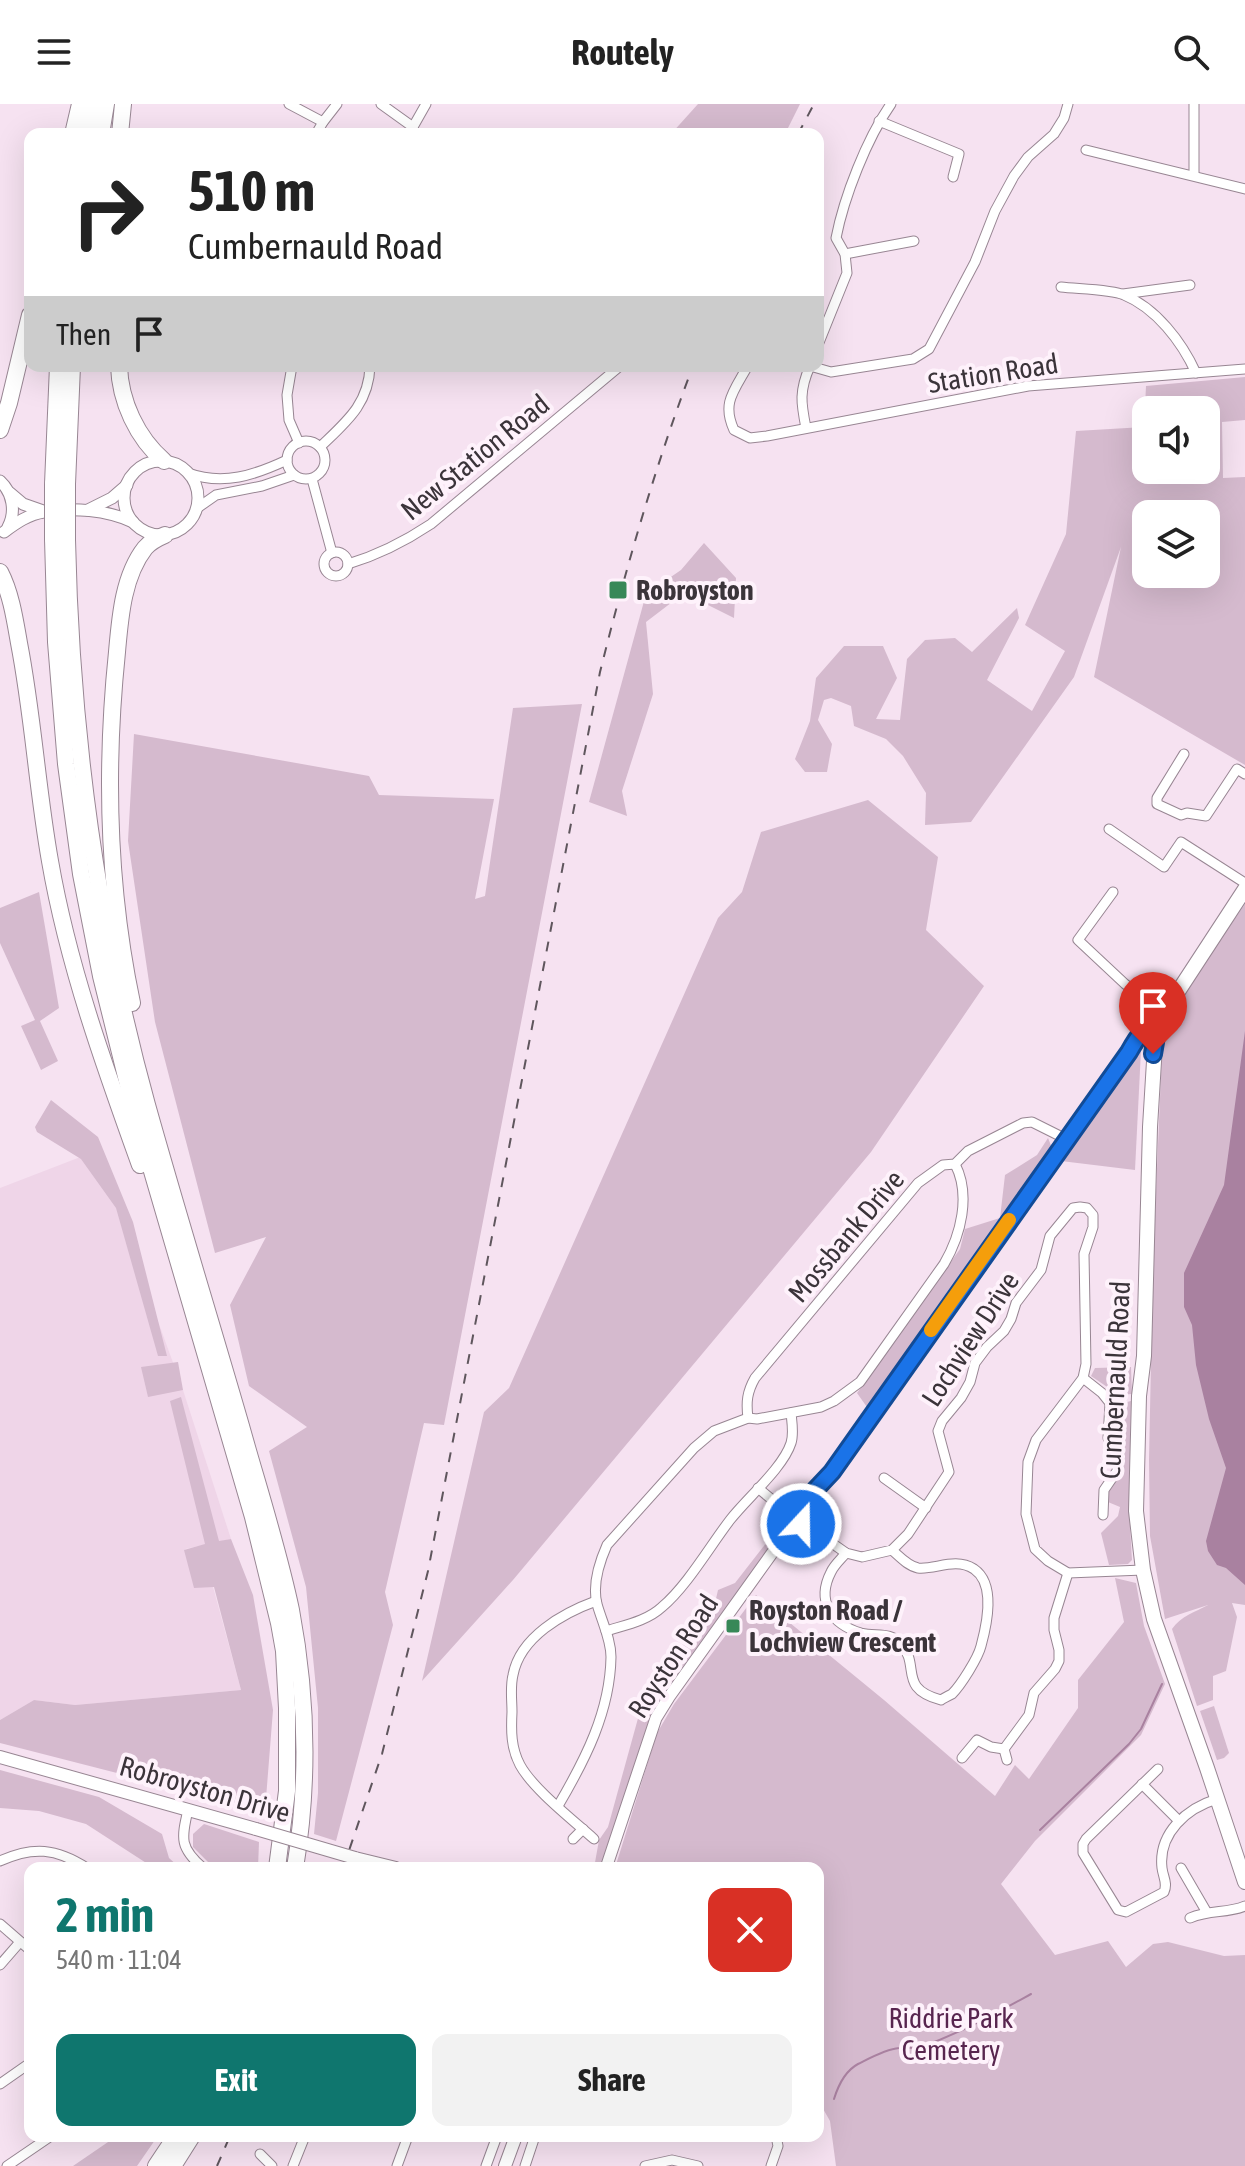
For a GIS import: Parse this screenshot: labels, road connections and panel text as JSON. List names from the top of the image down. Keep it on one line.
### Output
{"streets":{"main road":["Cumbernauld Road","Robroyston Drive"],"street":["Station Road","New Station Road","Mossbank Drive","Lochview Drive","Royston Road"]},"parks":["Riddrie Park Cemetery"],"places":{"transit":["Robroyston","Royston Road / Lochview Crescent"]},"page":{"header":"Routely","turn":["510 m","Cumbernauld Road"],"then":"Then","heading":["2 min","540 m · 11:04"],"buttons":["Exit","Share"]}}
